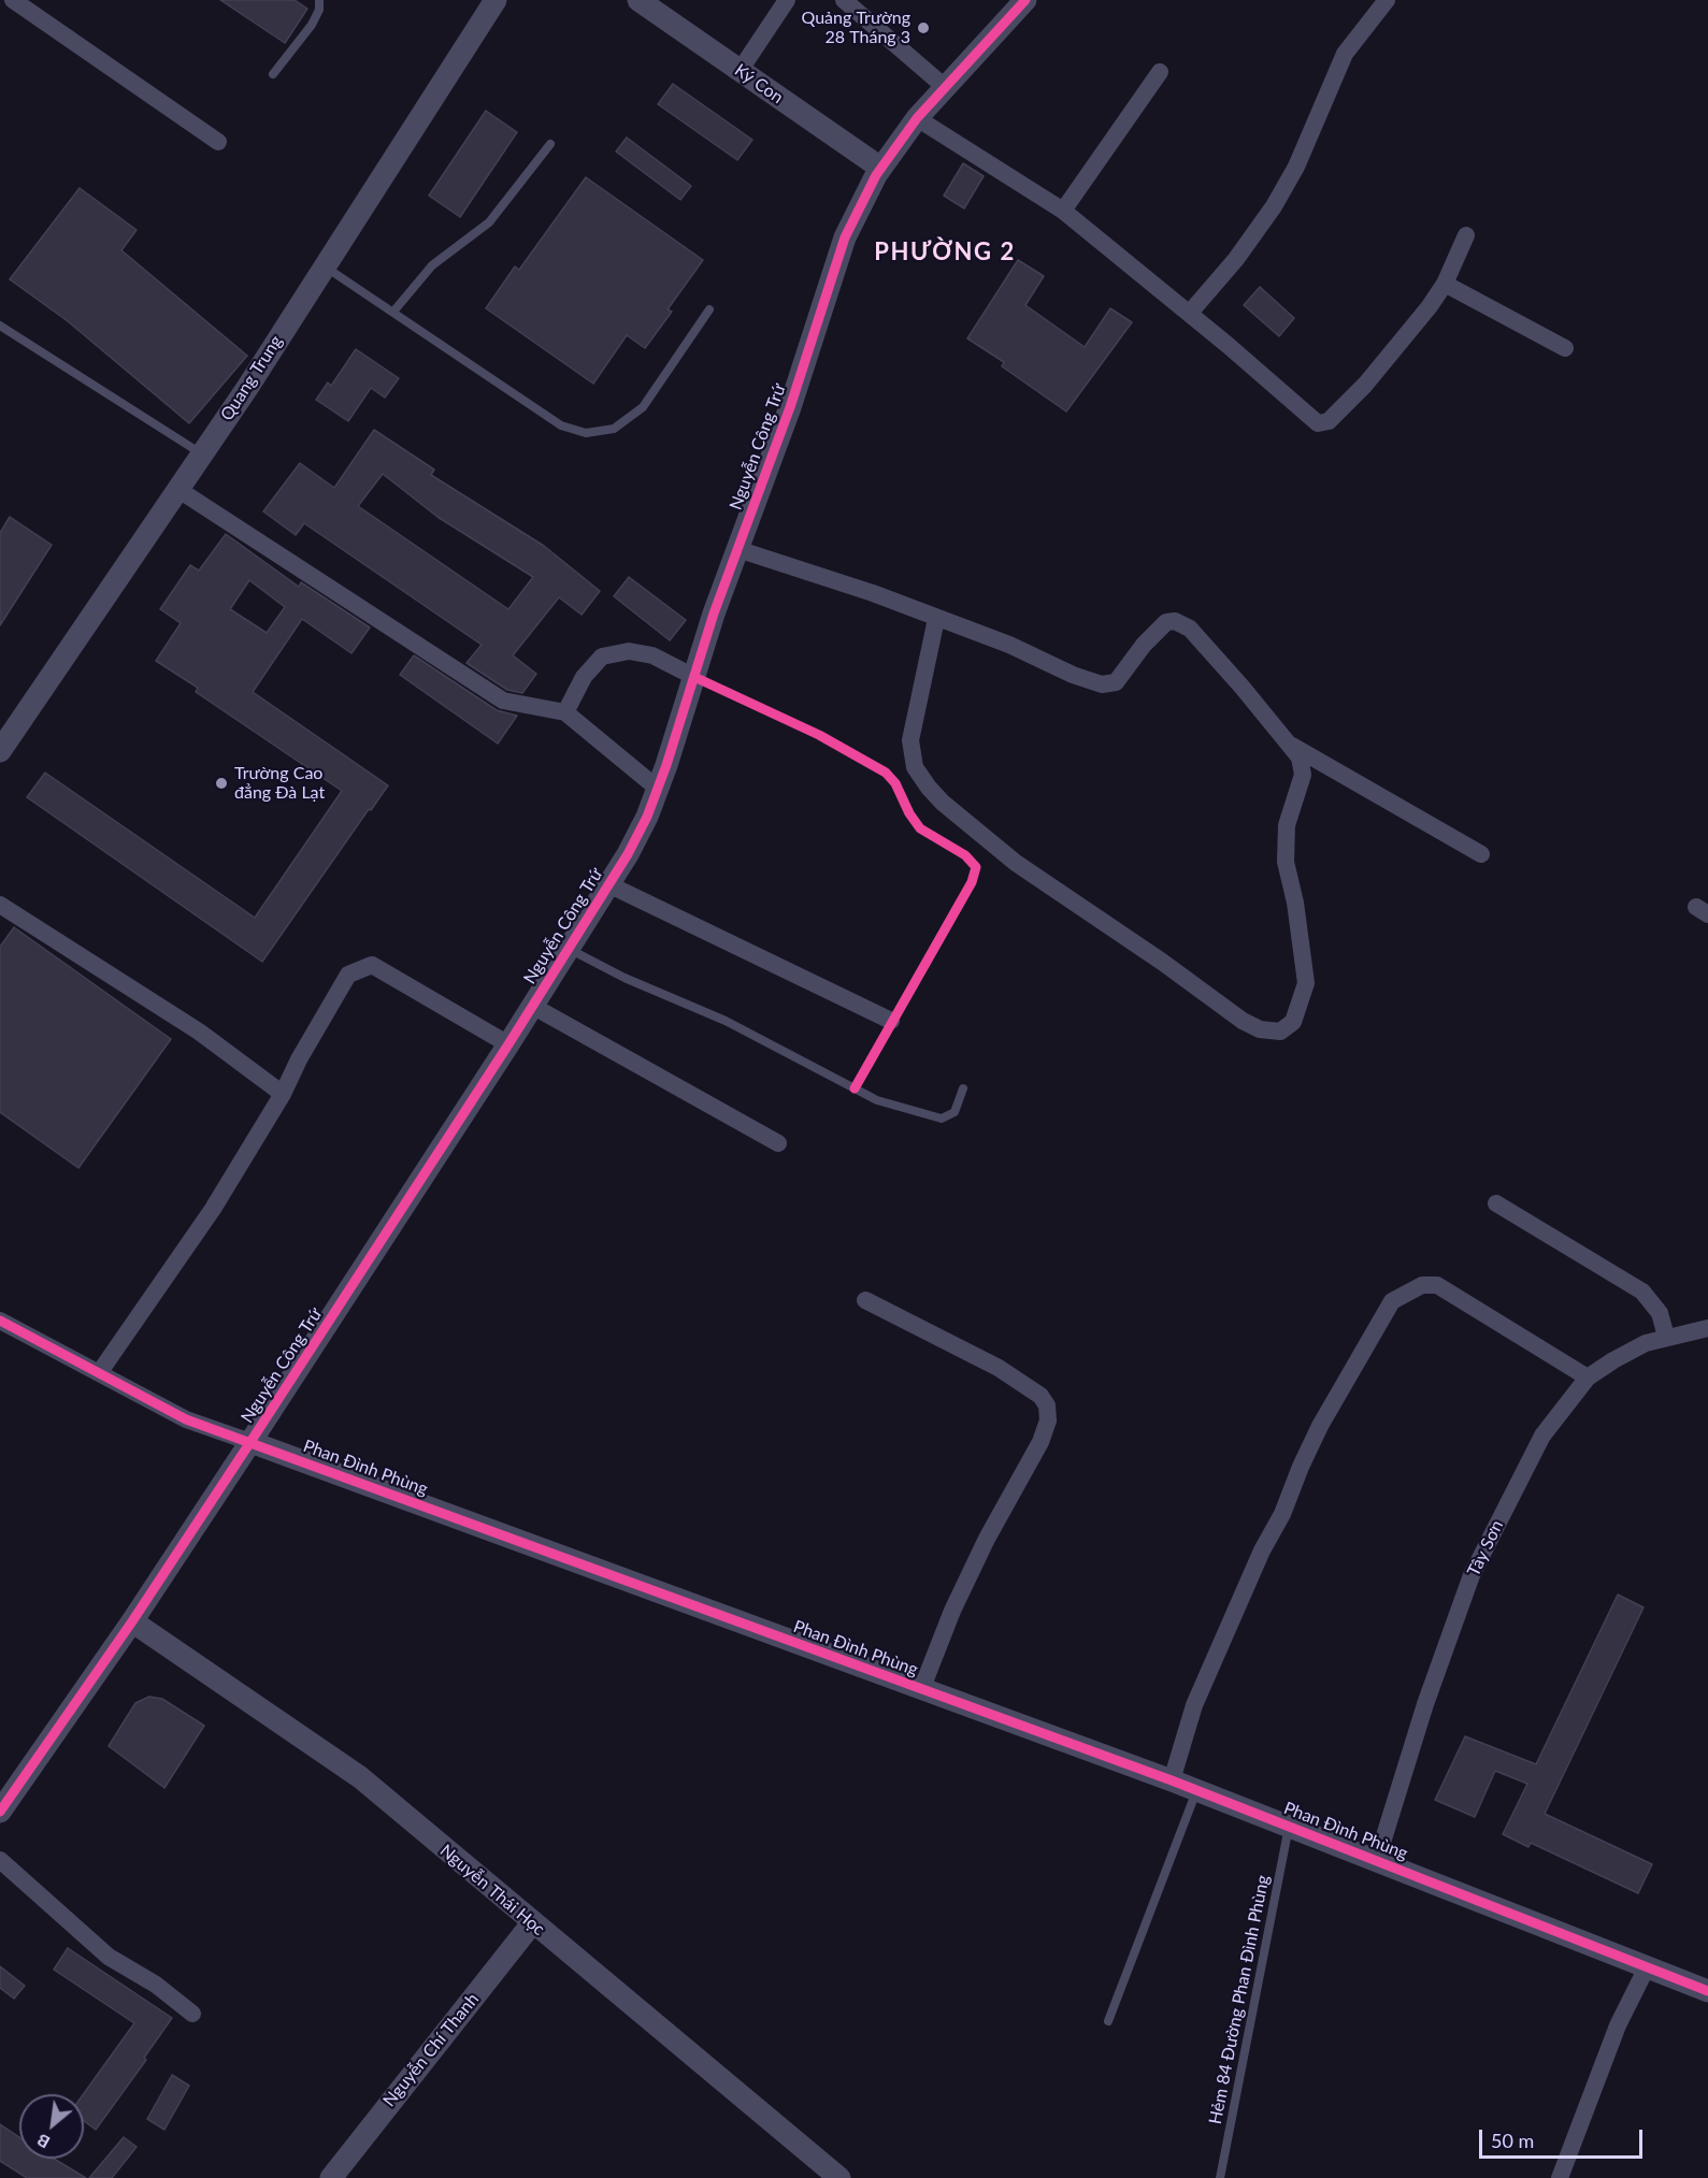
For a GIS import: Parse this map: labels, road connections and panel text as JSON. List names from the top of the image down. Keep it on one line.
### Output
{"streets":{"street":["Ký Con","Quang Trung","Nguyễn Công Trứ","Phan Đình Phùng","Tây Sơn","Nguyễn Thái Học","Nguyễn Chí Thanh"],"lane":["Hẻm 84 Đường Phan Đình Phùng"]},"crossings":[["Ký Con","Nguyễn Công Trứ"],["Nguyễn Công Trứ","Phan Đình Phùng"],["Nguyễn Công Trứ","Nguyễn Thái Học"],["Phan Đình Phùng","Tây Sơn"],["Phan Đình Phùng","Hẻm 84 Đường Phan Đình Phùng"],["Nguyễn Thái Học","Nguyễn Chí Thanh"]],"districts":["PHƯỜNG 2"],"places":["Quảng Trường 28 Tháng 3","Trường Cao đẳng Đà Lạt"],"scale_bar":"50 m","north":"bottom left"}
